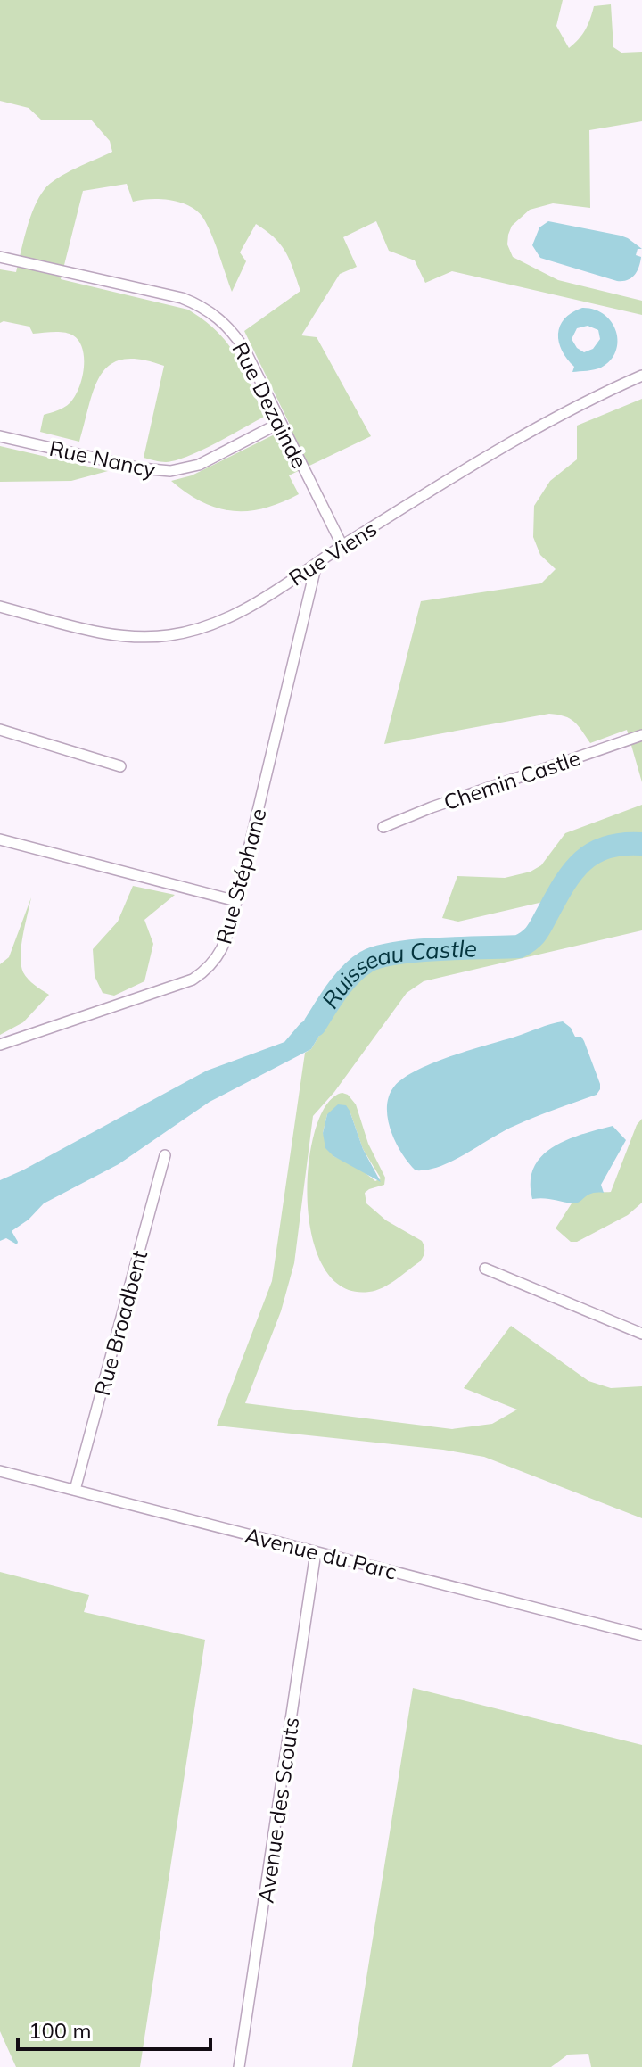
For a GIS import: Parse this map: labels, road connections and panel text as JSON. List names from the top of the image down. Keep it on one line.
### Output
{"streets":{"street":["Rue Dezainde","Rue Nancy","Rue Viens","Chemin Castle","Rue Stéphane","Rue Broadbent","Avenue du Parc","Avenue des Scouts"]},"crossings":[["Rue Dezainde","Rue Nancy"],["Rue Dezainde","Rue Viens"],["Rue Viens","Rue Stéphane"],["Rue Broadbent","Avenue du Parc"],["Avenue du Parc","Avenue des Scouts"]],"water":["Ruisseau Castle"],"scale_bar":"100 m"}
